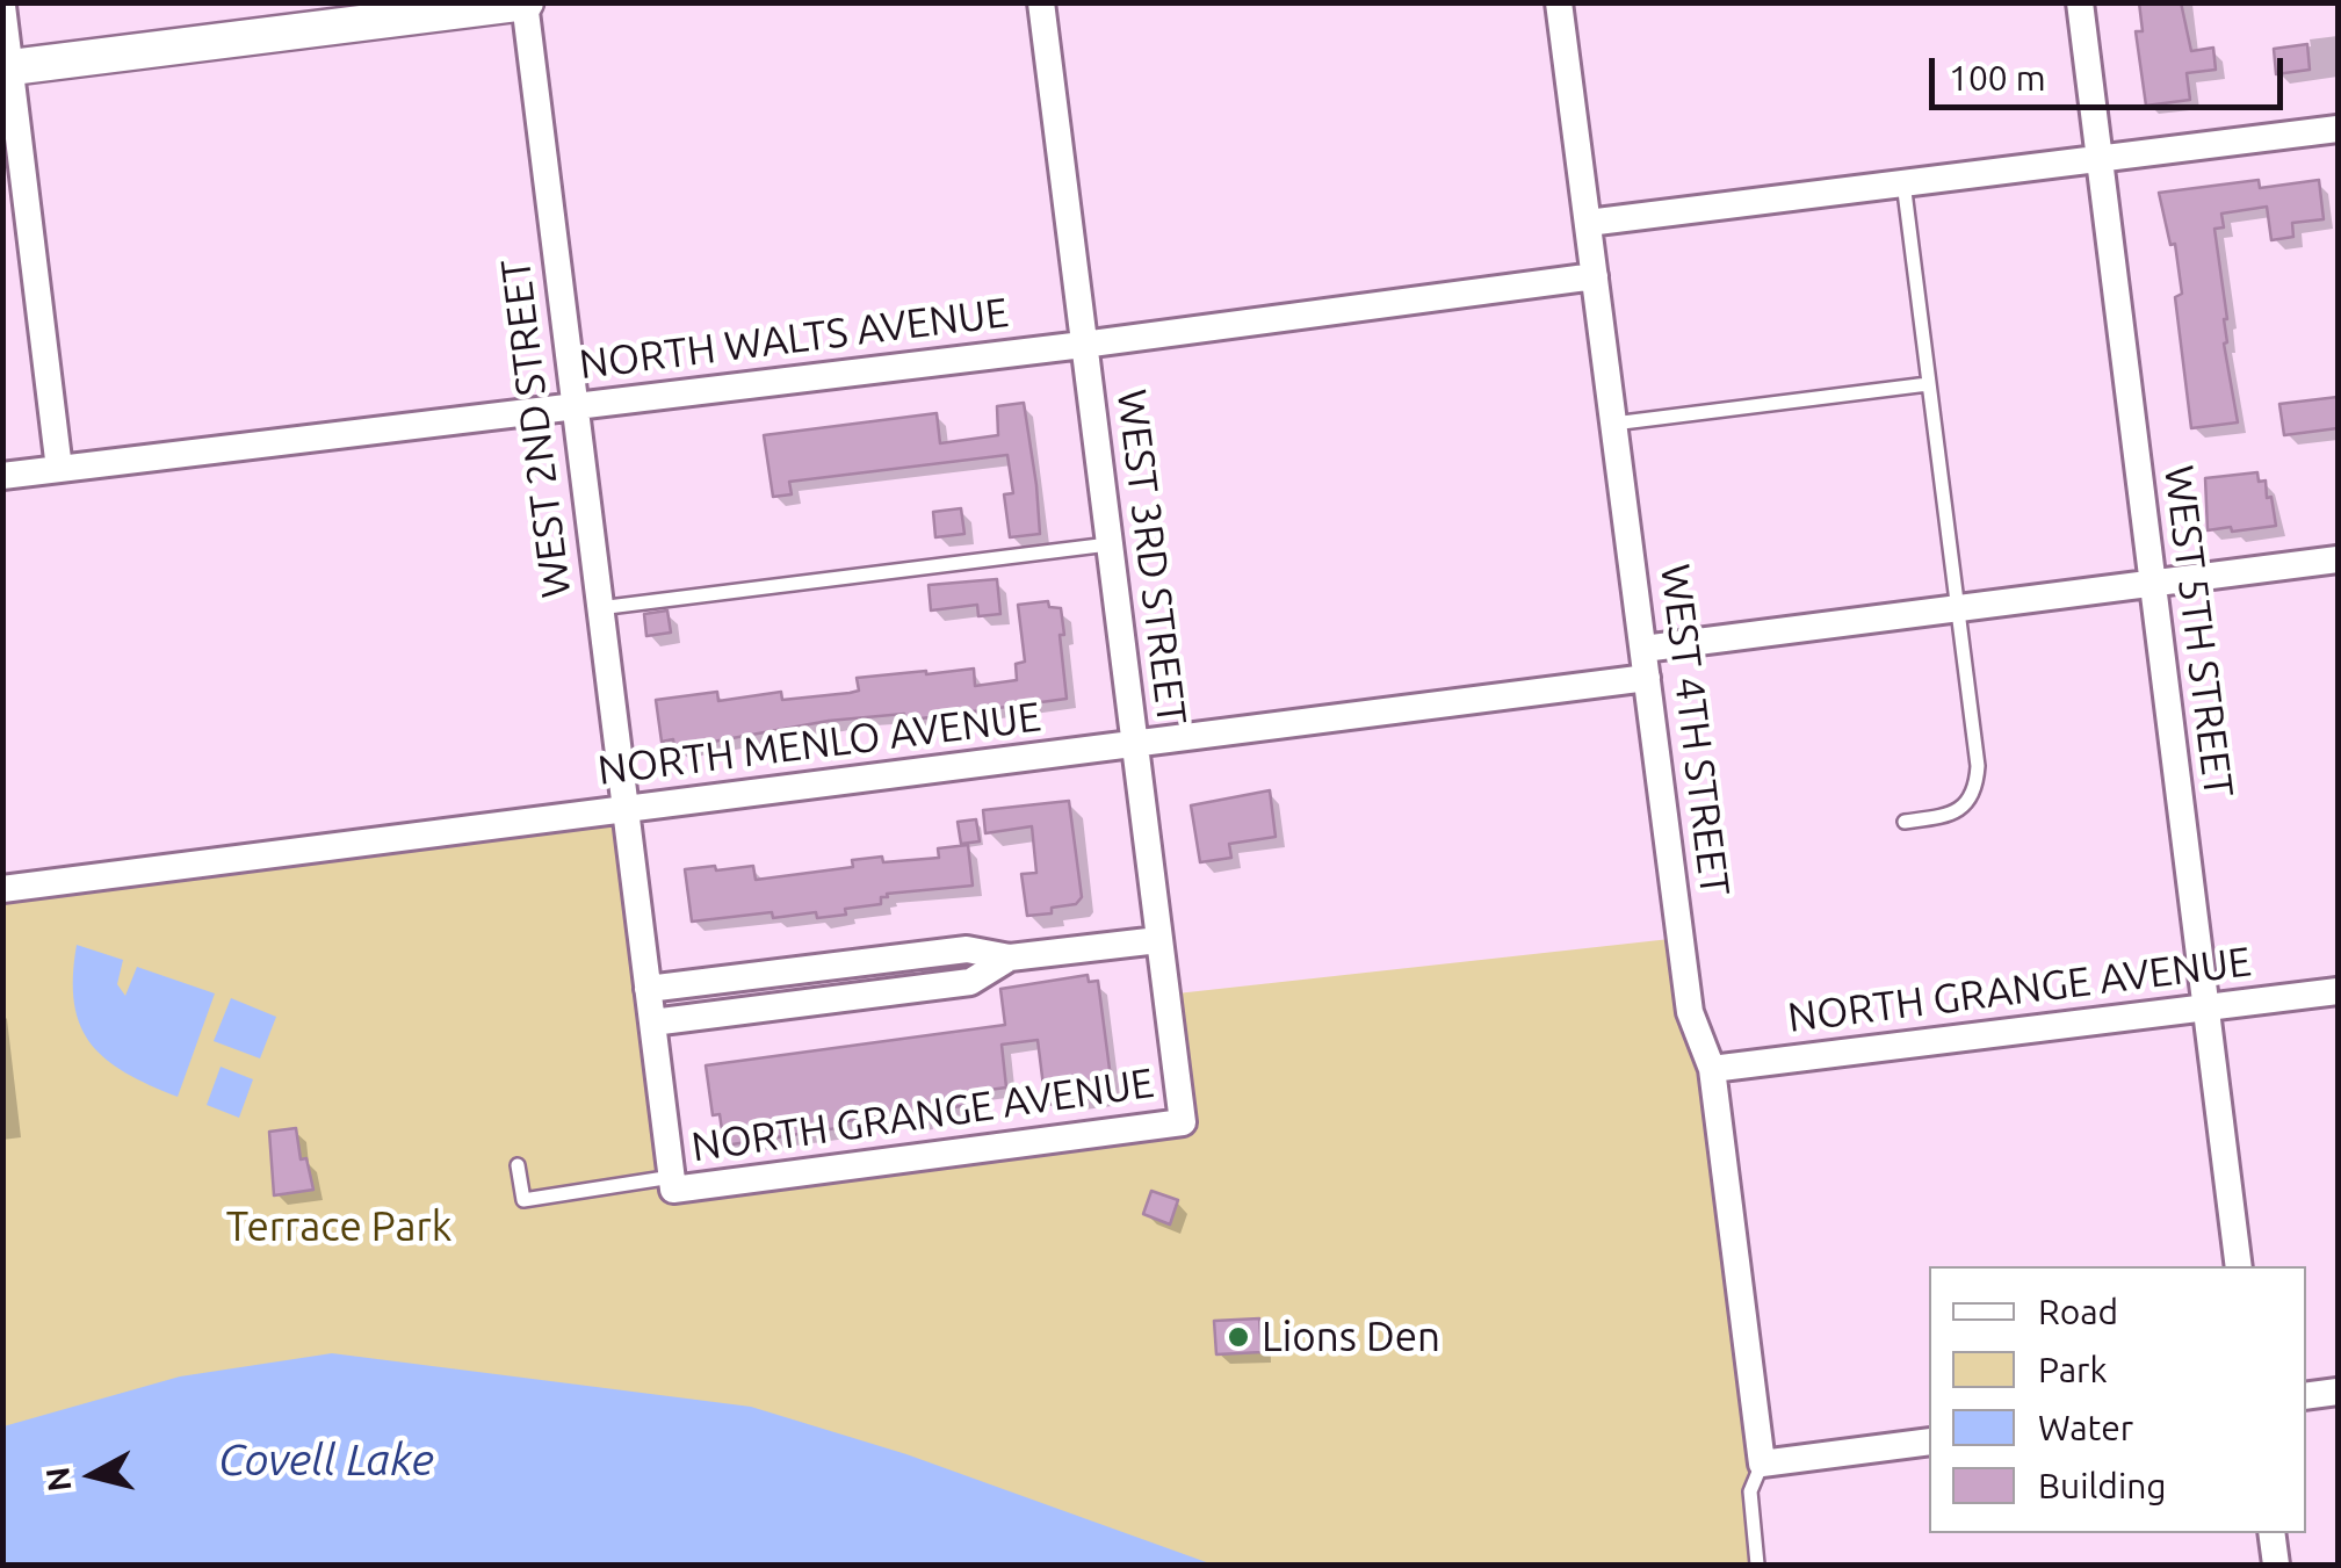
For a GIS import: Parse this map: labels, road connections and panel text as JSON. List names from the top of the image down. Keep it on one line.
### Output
{"streets":{"street":["NORTH WALTS AVENUE","WEST 2ND STREET","WEST 3RD STREET","WEST 5TH STREET","WEST 4TH STREET","NORTH MENLO AVENUE","NORTH GRANGE AVENUE"]},"crossings":[["NORTH WALTS AVENUE","WEST 2ND STREET"],["NORTH WALTS AVENUE","WEST 3RD STREET"],["NORTH WALTS AVENUE","WEST 4TH STREET"],["WEST 2ND STREET","NORTH MENLO AVENUE"],["WEST 2ND STREET","NORTH GRANGE AVENUE"],["WEST 3RD STREET","NORTH MENLO AVENUE"],["WEST 3RD STREET","NORTH GRANGE AVENUE"],["WEST 5TH STREET","NORTH GRANGE AVENUE"],["WEST 4TH STREET","NORTH MENLO AVENUE"],["WEST 4TH STREET","NORTH GRANGE AVENUE"]],"water":["Covell Lake"],"parks":["Terrace Park"],"places":["Lions Den"],"legend":["Road","Park","Water","Building"],"scale_bar":"100 m","north":"left"}
